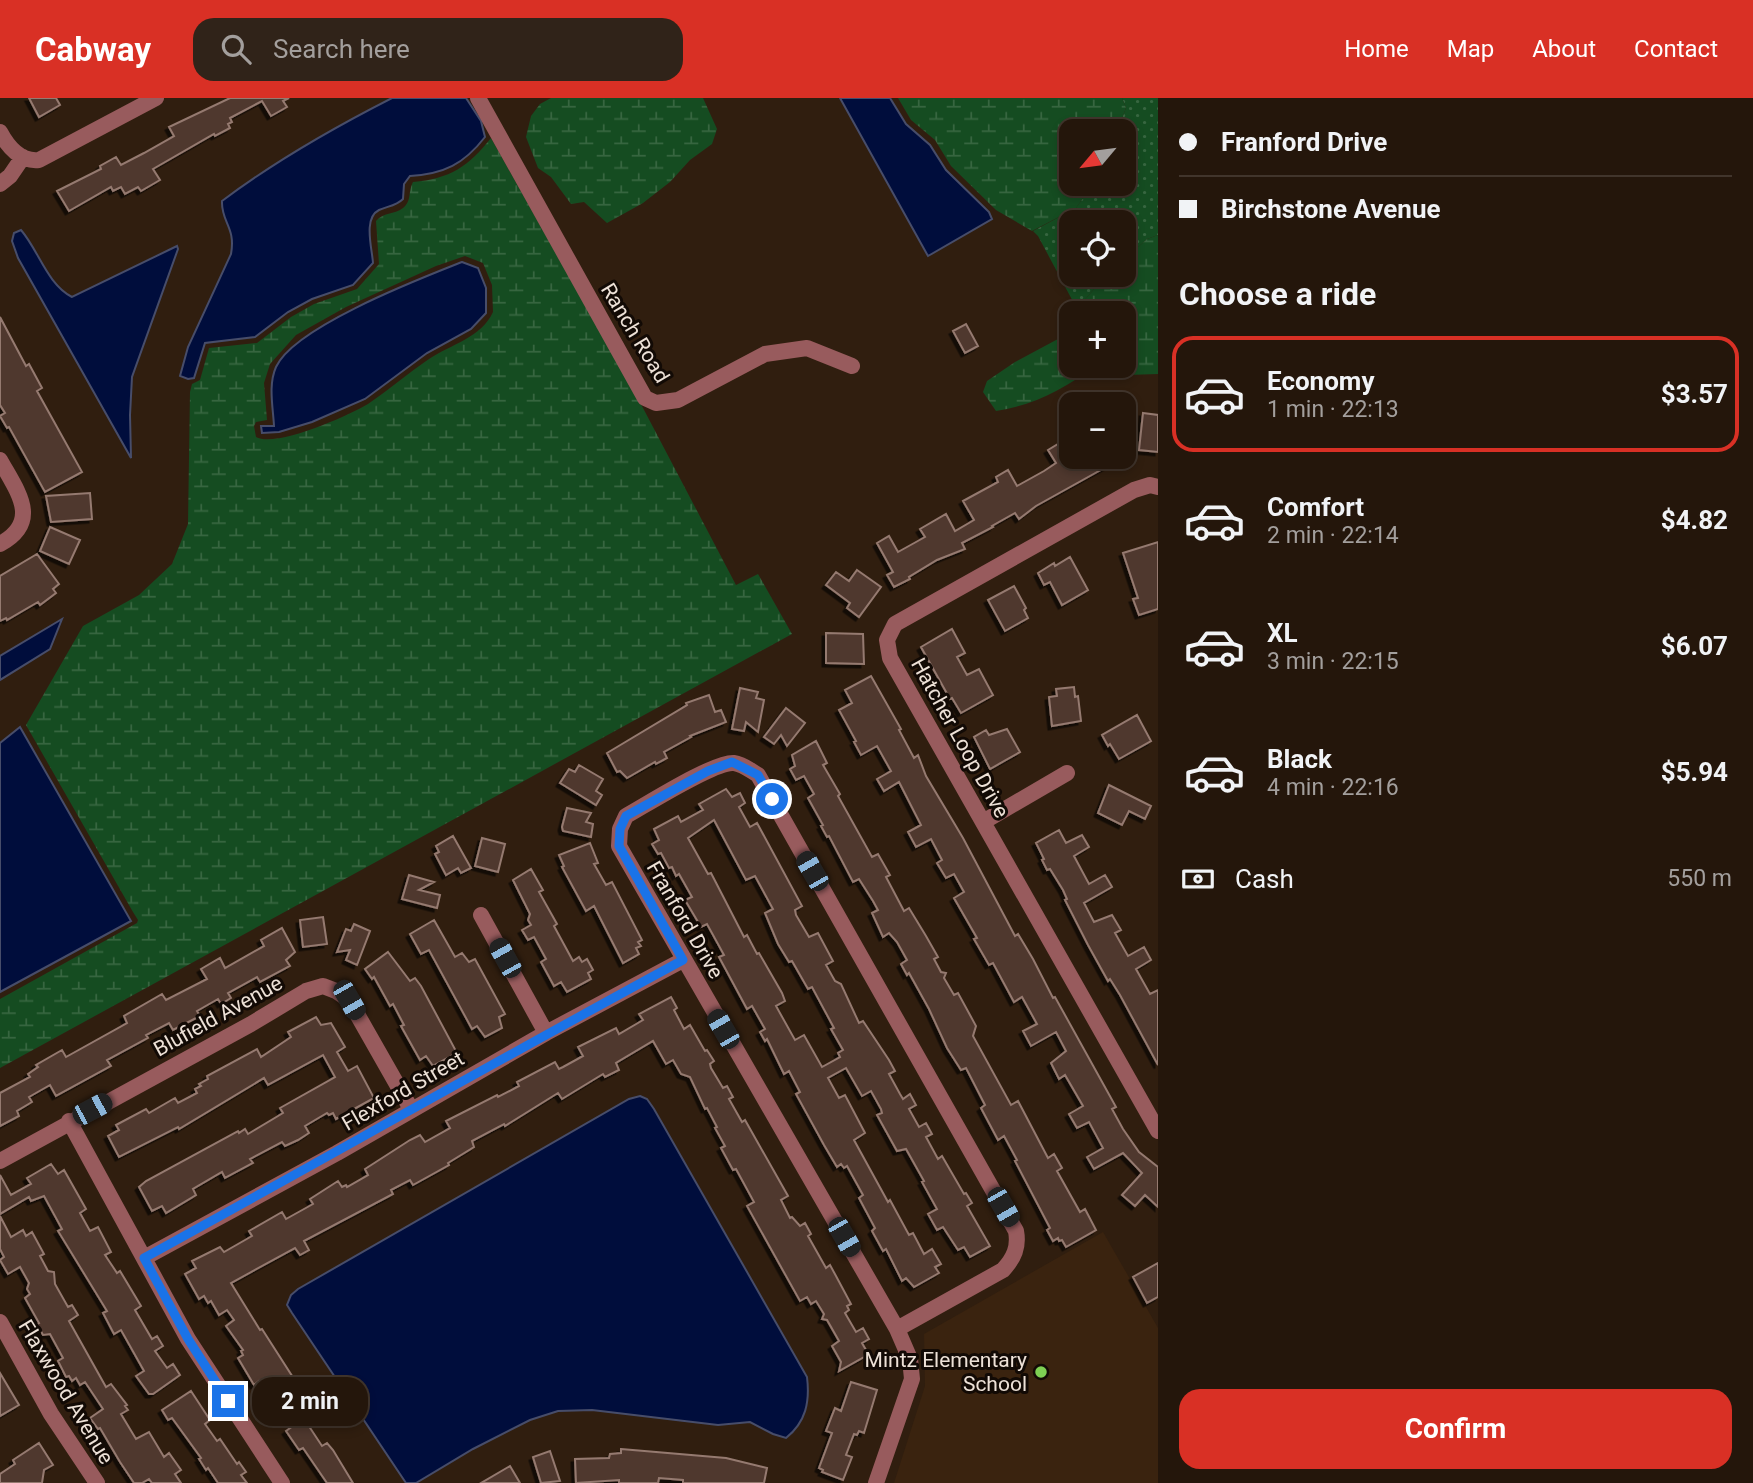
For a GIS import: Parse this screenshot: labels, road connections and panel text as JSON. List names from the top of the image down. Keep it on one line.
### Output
{"streets":{"street":["Ranch Road","Hatcher Loop Drive","Franford Drive","Blufield Avenue","Flexford Street","Flaxwood Avenue"]},"crossings":[["Franford Drive","Flexford Street"],["Blufield Avenue","Flexford Street"]],"places":["Mintz Elementary School"],"north":"bottom left","page":{"header":"Cabway","search":"Search here","nav":["Home","Map","About","Contact"],"banner":["Franford Drive","Birchstone Avenue"],"map_buttons":["+","−"],"heading":"Choose a ride","list":[{"name":"Economy","note":"1 min · 22:13","value":"$3.57"},{"name":"Comfort","note":"2 min · 22:14","value":"$4.82"},{"name":"XL","note":"3 min · 22:15","value":"$6.07"},{"name":"Black","note":"4 min · 22:16","value":"$5.94"}],"pay":["Cash","550 m"],"buttons":"Confirm","bubble":"2 min"}}
